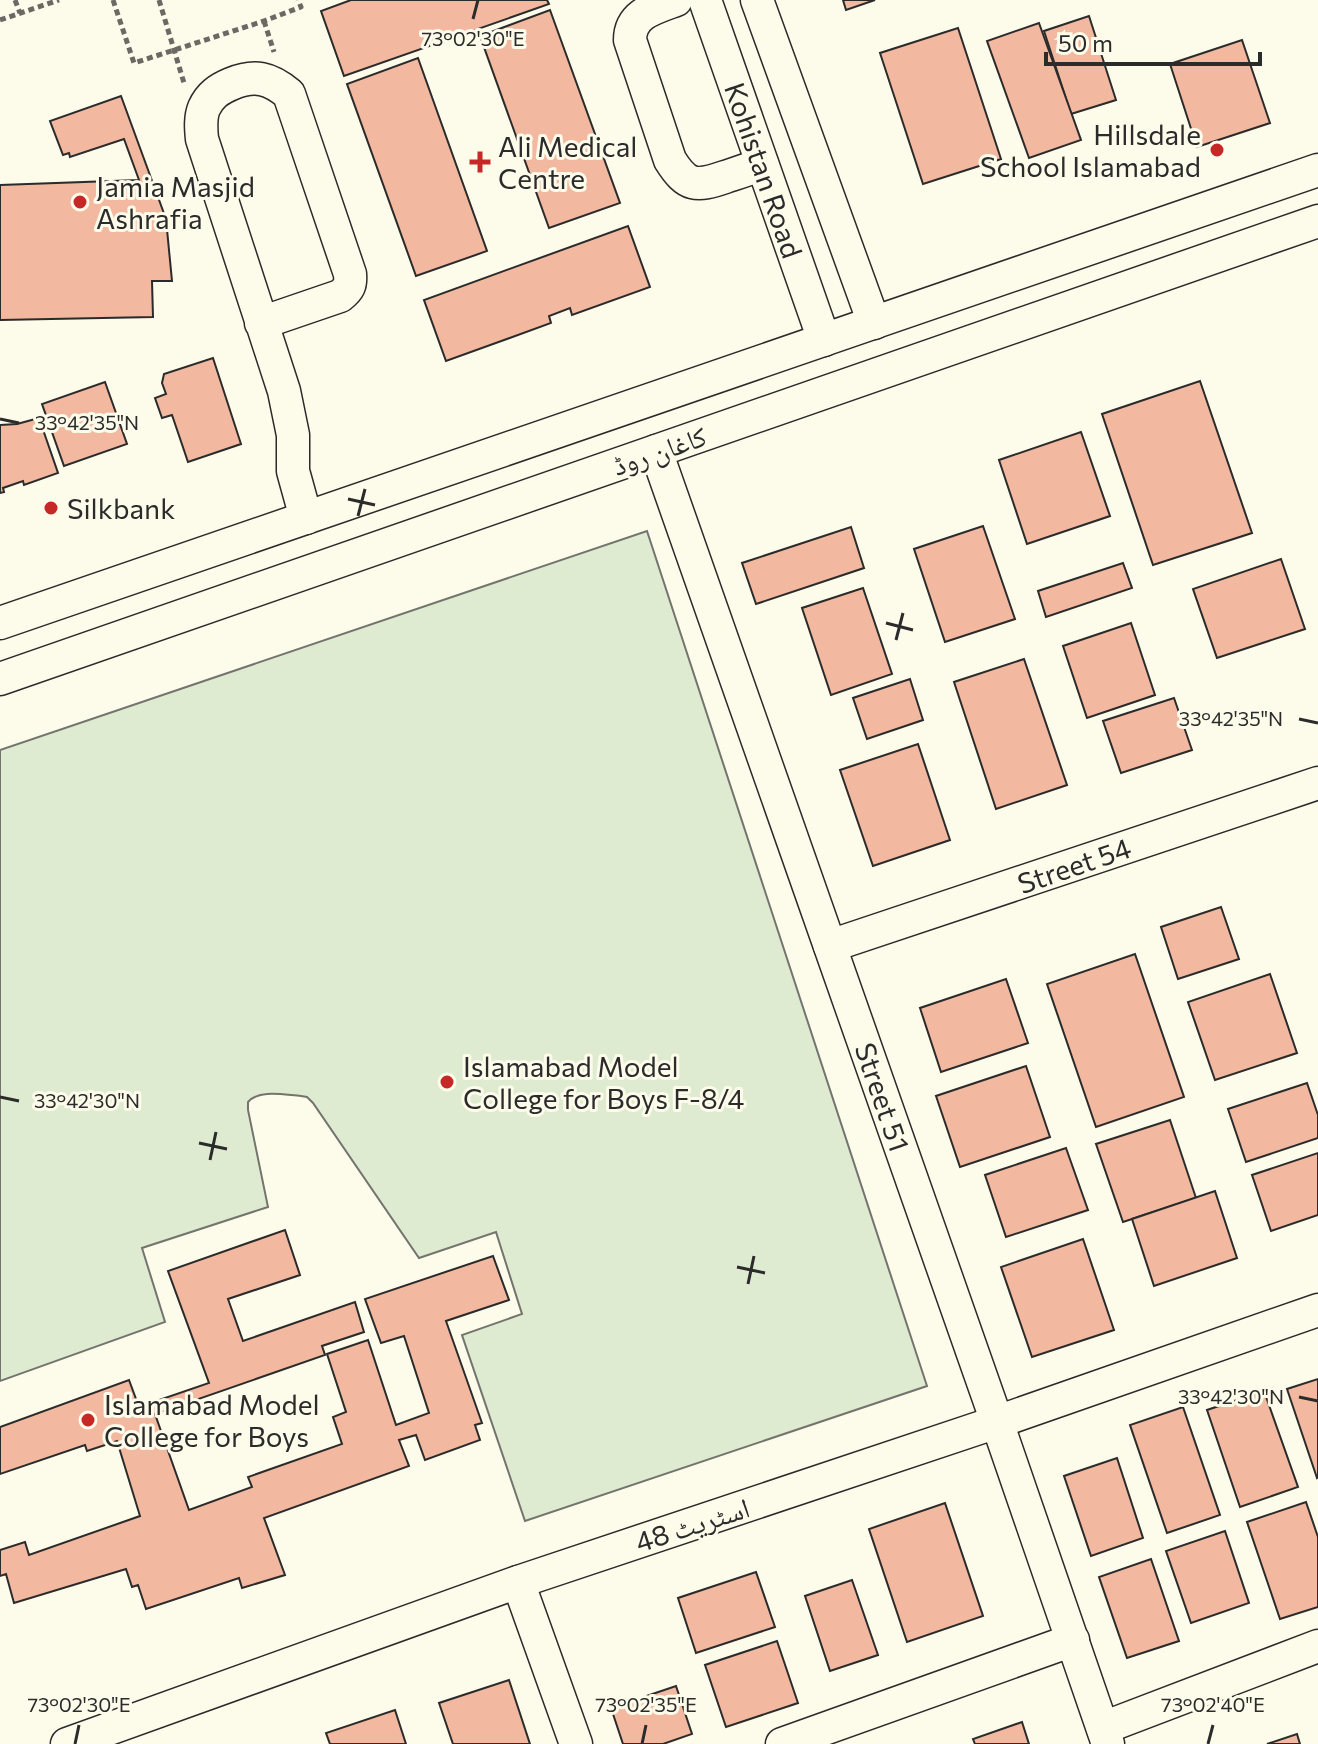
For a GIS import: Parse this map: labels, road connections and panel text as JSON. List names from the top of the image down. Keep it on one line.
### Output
{"streets":{"street":["Kohistan Road","کاغان روڈ","Street 54","Street 51","اسٹریٹ 48"]},"crossings":[["Kohistan Road","کاغان روڈ"],["کاغان روڈ","Street 51"],["Street 54","Street 51"],["Street 51","اسٹریٹ 48"]],"places":{"other":["Hillsdale School Islamabad","Jamia Masjid Ashrafia","Silkbank","Islamabad Model College for Boys F-8/4","Islamabad Model College for Boys"],"health":["Ali Medical Centre"]},"scale_bar":"50 m","coordinates":["73°02'30\"E","33°42'35\"N","33°42'30\"N","73°02'35\"E","73°02'40\"E"]}
